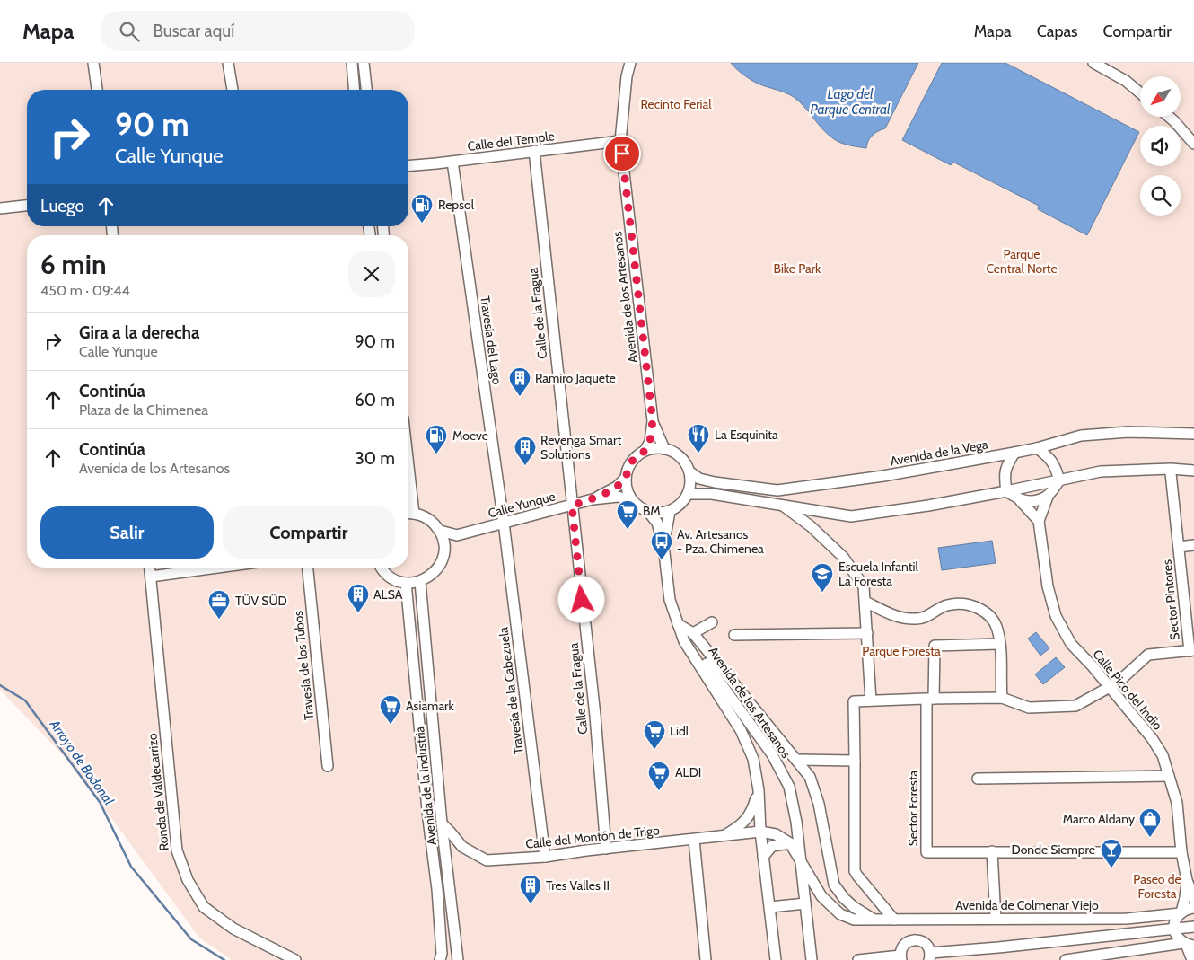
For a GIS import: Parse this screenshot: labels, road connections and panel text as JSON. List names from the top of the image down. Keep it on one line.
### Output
{"streets":{"street":["Calle del Temple","Avenida de los Artesanos","Calle de la Fragua","Travesía del Lago","Avenida de la Vega","Calle Yunque","Sector Pintores","Travesía de los Tubos","Calle Pico del Indio","Travesía de la Cabezuela","Avenida de la Industria","Ronda de Valdecarrizo","Sector Foresta","Calle del Montón de Trigo","Avenida de Colmenar Viejo"]},"crossings":[["Calle del Temple","Avenida de los Artesanos"],["Calle del Temple","Calle de la Fragua"],["Calle del Temple","Travesía del Lago"],["Avenida de los Artesanos","Avenida de la Vega"],["Avenida de los Artesanos","Calle Yunque"],["Avenida de los Artesanos","Calle del Montón de Trigo"],["Avenida de los Artesanos","Avenida de Colmenar Viejo"],["Calle de la Fragua","Calle Yunque"],["Calle de la Fragua","Calle del Montón de Trigo"],["Travesía del Lago","Calle Yunque"],["Travesía del Lago","Travesía de la Cabezuela"],["Avenida de la Vega","Calle Yunque"],["Calle Yunque","Travesía de la Cabezuela"],["Sector Pintores","Calle Pico del Indio"],["Calle Pico del Indio","Sector Foresta"],["Calle Pico del Indio","Avenida de Colmenar Viejo"],["Travesía de la Cabezuela","Calle del Montón de Trigo"],["Avenida de la Industria","Calle del Montón de Trigo"]],"water":["Lago del Parque Central","Arroyo de Bodonal"],"parks":["Recinto Ferial","Parque Central Norte","Bike Park","Parque Foresta","Paseo de Foresta"],"places":{"fuel station":["Repsol","Moeve"],"building":["Ramiro Jaquete","Revenga Smart Solutions","ALSA","Tres Valles II"],"restaurant":["La Esquinita"],"supermarket":["BM","Asiamark","Lidl","ALDI"],"bus stop":["Av. Artesanos - Pza. Chimenea"],"school or university":["Escuela Infantil La Foresta"],"office":["TÜV SÜD"],"shop":["Marco Aldany"],"bar":["Donde Siempre"]},"north":"bottom left","page":{"header":"Mapa","search":"Buscar aquí","nav":["Mapa","Capas","Compartir"],"turn":["90 m","Calle Yunque"],"then":"Luego","heading":["6 min","450 m · 09:44"],"list":[{"name":"Gira a la derecha","note":"Calle Yunque","value":"90 m"},{"name":"Continúa","note":"Plaza de la Chimenea","value":"60 m"},{"name":"Continúa","note":"Avenida de los Artesanos","value":"30 m"}],"buttons":["Salir","Compartir"]}}
